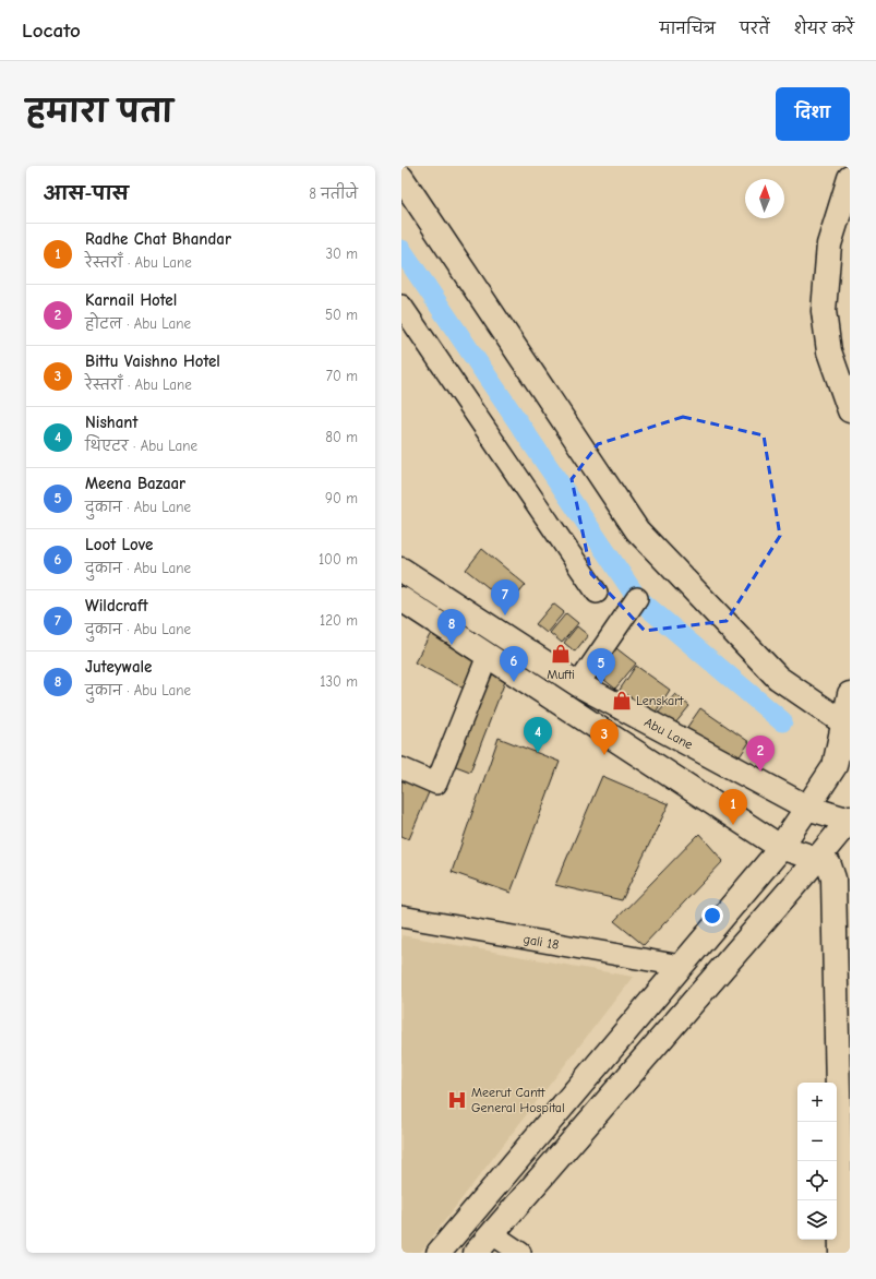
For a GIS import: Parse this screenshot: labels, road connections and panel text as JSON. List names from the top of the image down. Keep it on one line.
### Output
{"streets":{"main road":["Abu Lane"],"street":["gali 18"]},"places":{"shop":["Mufti","Lenskart"],"hospital":["Meerut Cantt General Hospital"]},"north":"top","page":{"header":"Locato","nav":["मानचित्र","परतें","शेयर करें"],"title":"हमारा पता","buttons":"दिशा","heading":["आस-पास","8 नतीजे"],"list":[{"mark":"1","name":"Radhe Chat Bhandar","note":"रेस्तराँ · Abu Lane","value":"30 m"},{"mark":"2","name":"Karnail Hotel","note":"होटल · Abu Lane","value":"50 m"},{"mark":"3","name":"Bittu Vaishno Hotel","note":"रेस्तराँ · Abu Lane","value":"70 m"},{"mark":"4","name":"Nishant","note":"थिएटर · Abu Lane","value":"80 m"},{"mark":"5","name":"Meena Bazaar","note":"दुकान · Abu Lane","value":"90 m"},{"mark":"6","name":"Loot Love","note":"दुकान · Abu Lane","value":"100 m"},{"mark":"7","name":"Wildcraft","note":"दुकान · Abu Lane","value":"120 m"},{"mark":"8","name":"Juteywale","note":"दुकान · Abu Lane","value":"130 m"}],"pins":["7","8","6","5","4","3","2","1"],"map_buttons":["+","−"]}}
